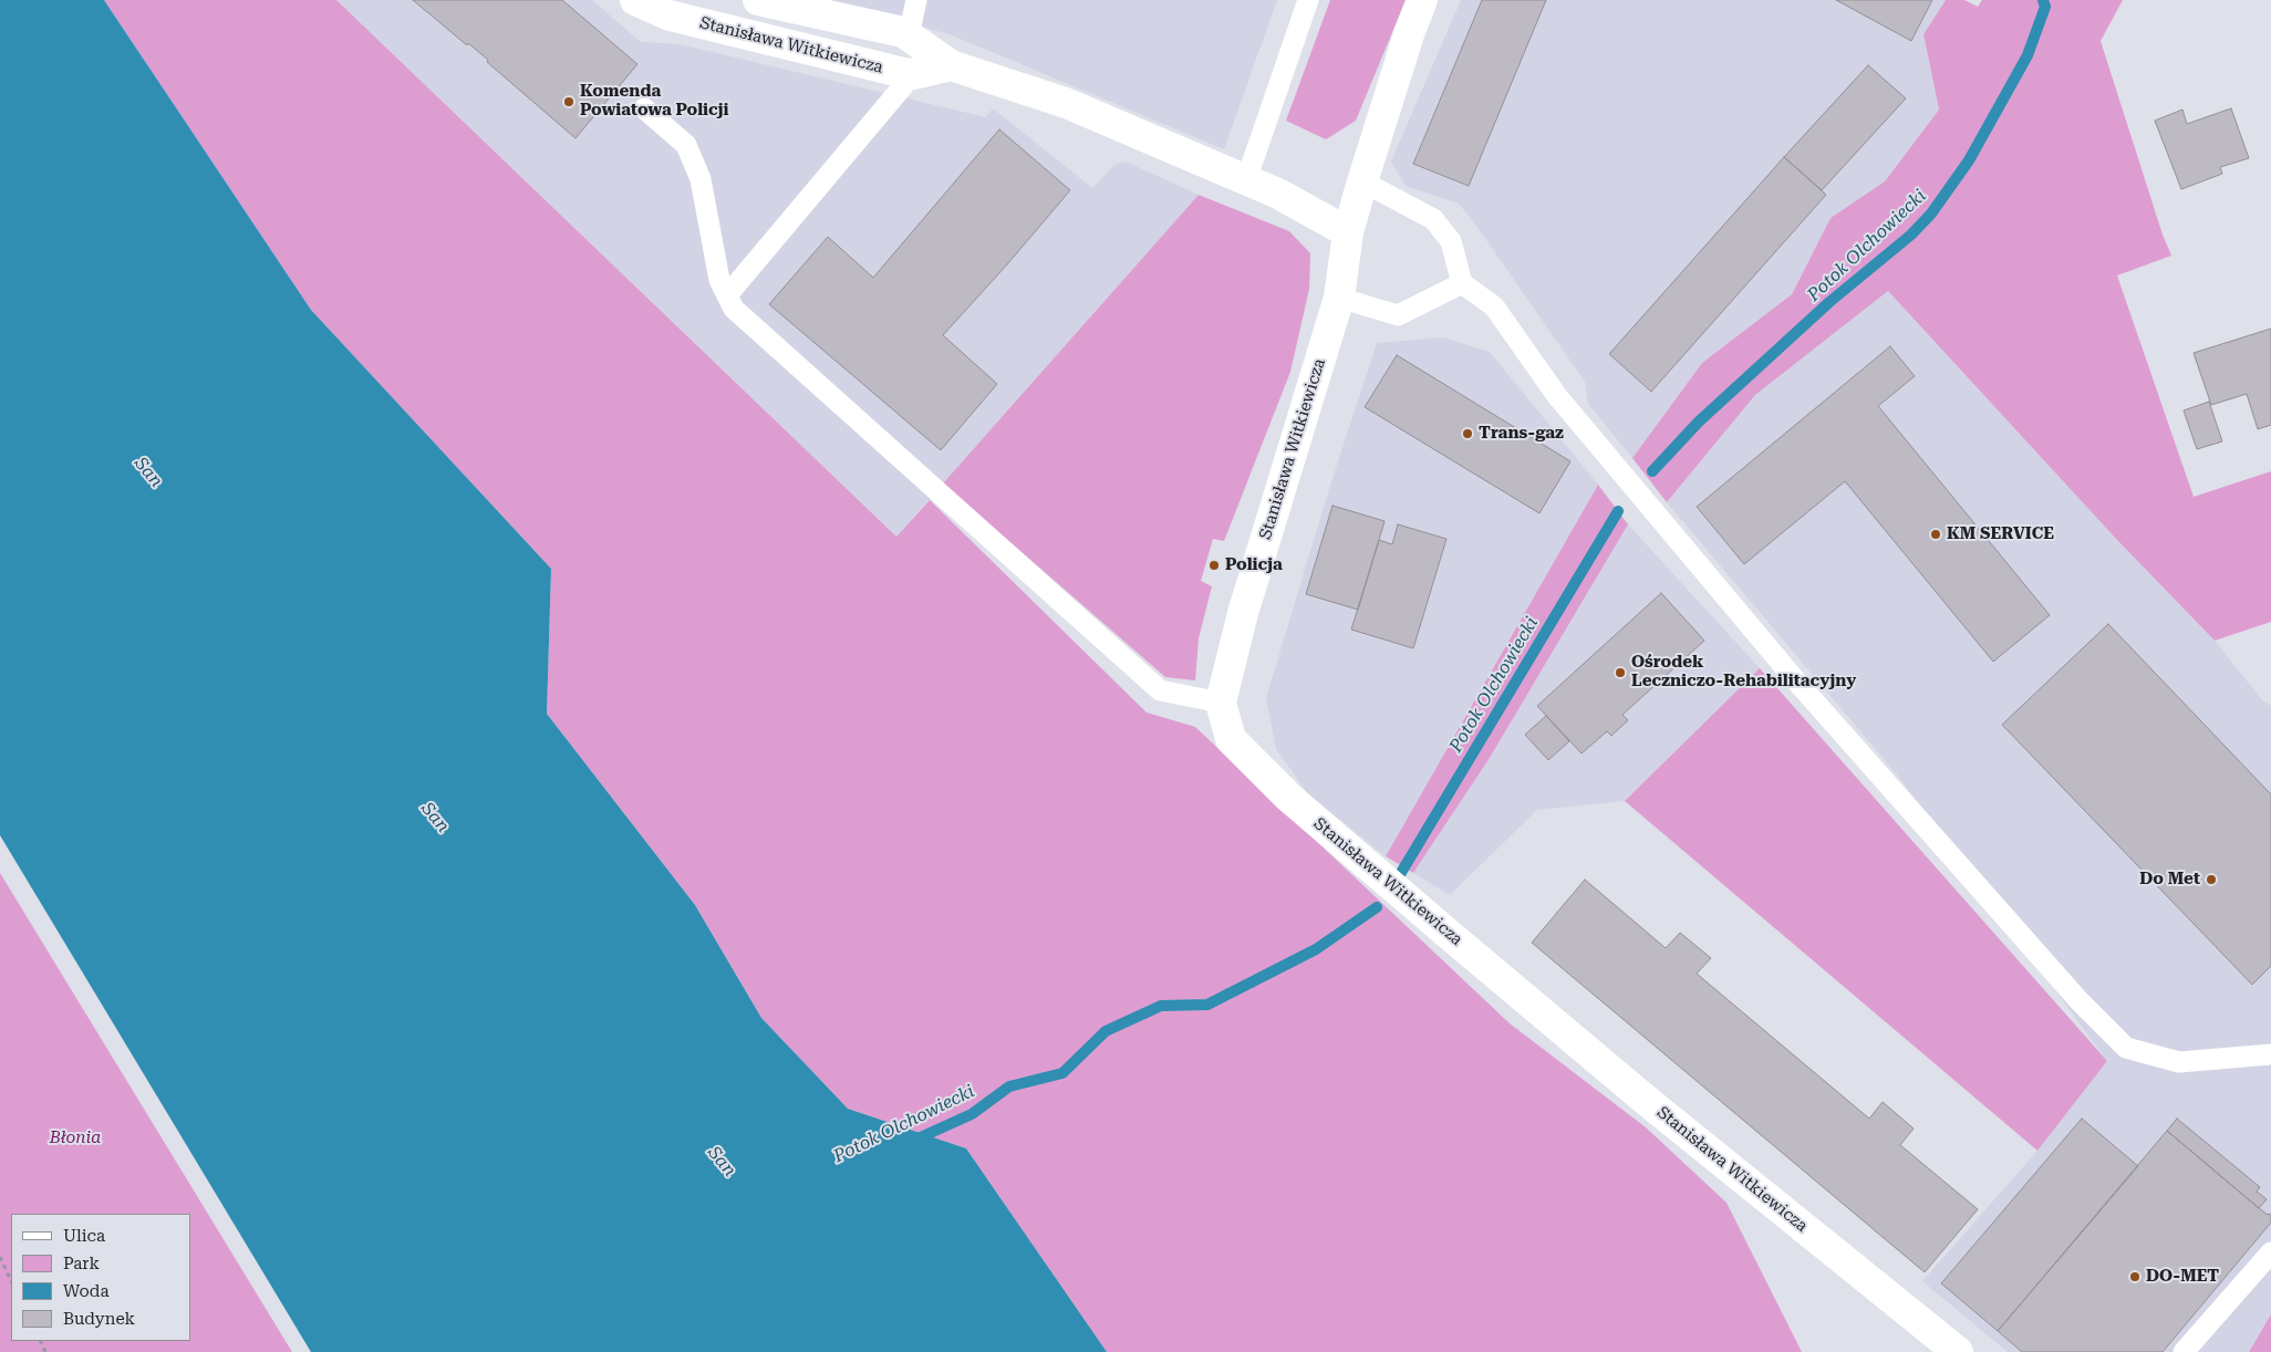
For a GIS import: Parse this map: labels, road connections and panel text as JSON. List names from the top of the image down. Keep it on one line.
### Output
{"streets":{"street":["Stanisława Witkiewicza"]},"water":["Potok Olchowiecki","San"],"parks":["Błonia"],"places":["Komenda Powiatowa Policji","Trans-gaz","KM SERVICE","Policja","Ośrodek Leczniczo-Rehabilitacyjny","Do Met","DO-MET"],"legend":["Ulica","Park","Woda","Budynek"]}
